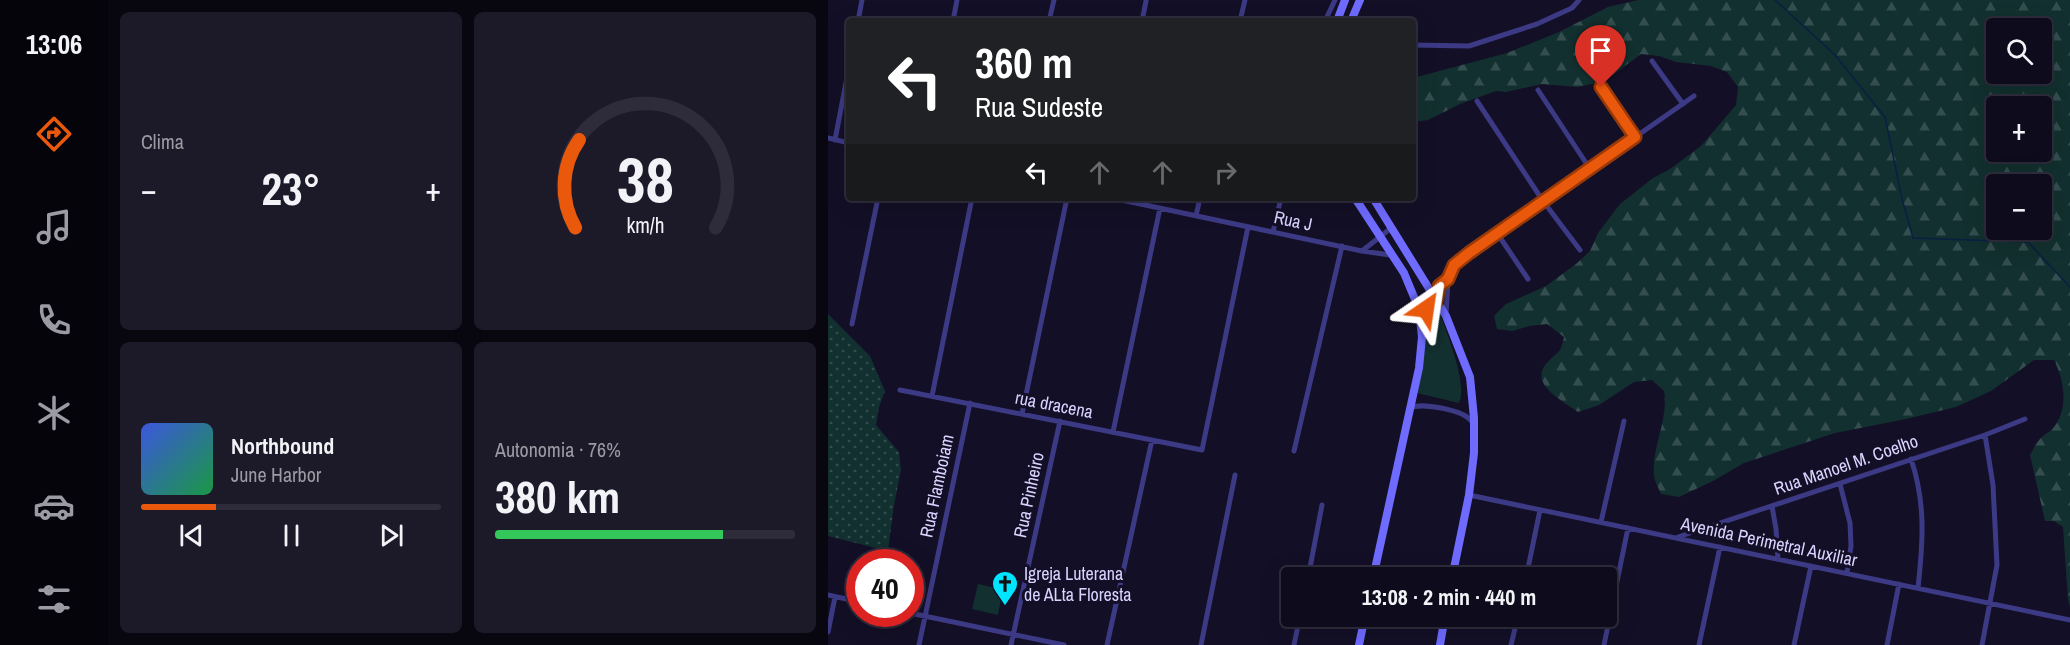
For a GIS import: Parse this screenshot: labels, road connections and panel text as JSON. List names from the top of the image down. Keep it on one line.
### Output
{"streets":{"street":["Rua J","rua dracena","Rua Manoel M. Coelho","Rua Flamboiam","Rua Pinheiro","Avenida Perimetral Auxiliar"]},"crossings":[["Rua J","rua dracena"],["rua dracena","Rua Flamboiam"],["rua dracena","Rua Pinheiro"],["Rua Manoel M. Coelho","Avenida Perimetral Auxiliar"]],"places":{"church":["Igreja Luterana de ALta Floresta"]},"page":{"tabs":"13:06","tile":["Clima",["Autonomia · 76%","380 km"]],"map_buttons":["+","−"],"turn":["360 m","Rua Sudeste"],"heat":["−","23°","+"],"song":["Northbound","June Harbor"],"limit":"40","trip":"13:08 · 2 min · 440 m","gauge":["38","km/h"]}}
